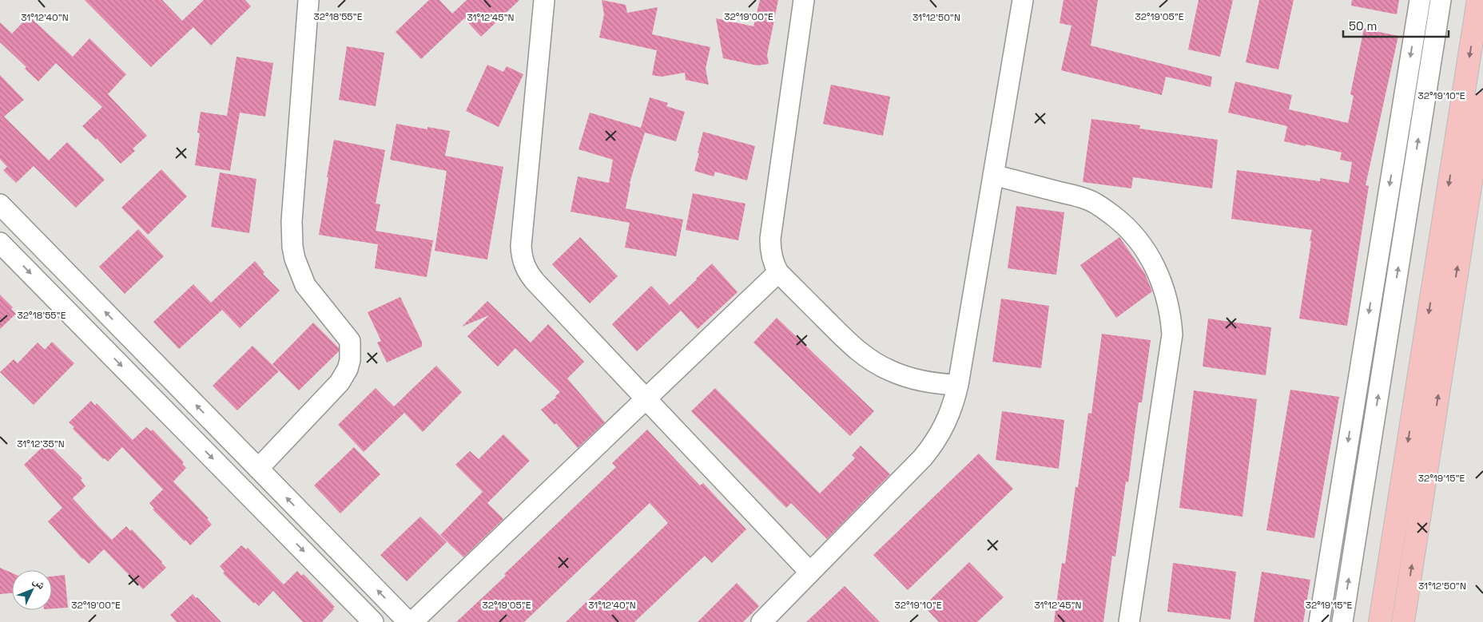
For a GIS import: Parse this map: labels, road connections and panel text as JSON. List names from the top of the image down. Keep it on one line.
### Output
{"scale_bar":"50 m","north":"top right","coordinates":["32°18'55\"E","32°19'00\"E","32°19'05\"E","31°12'40\"N","31°12'45\"N","31°12'50\"N","32°19'10\"E","31°12'35\"N","32°19'15\"E"]}
